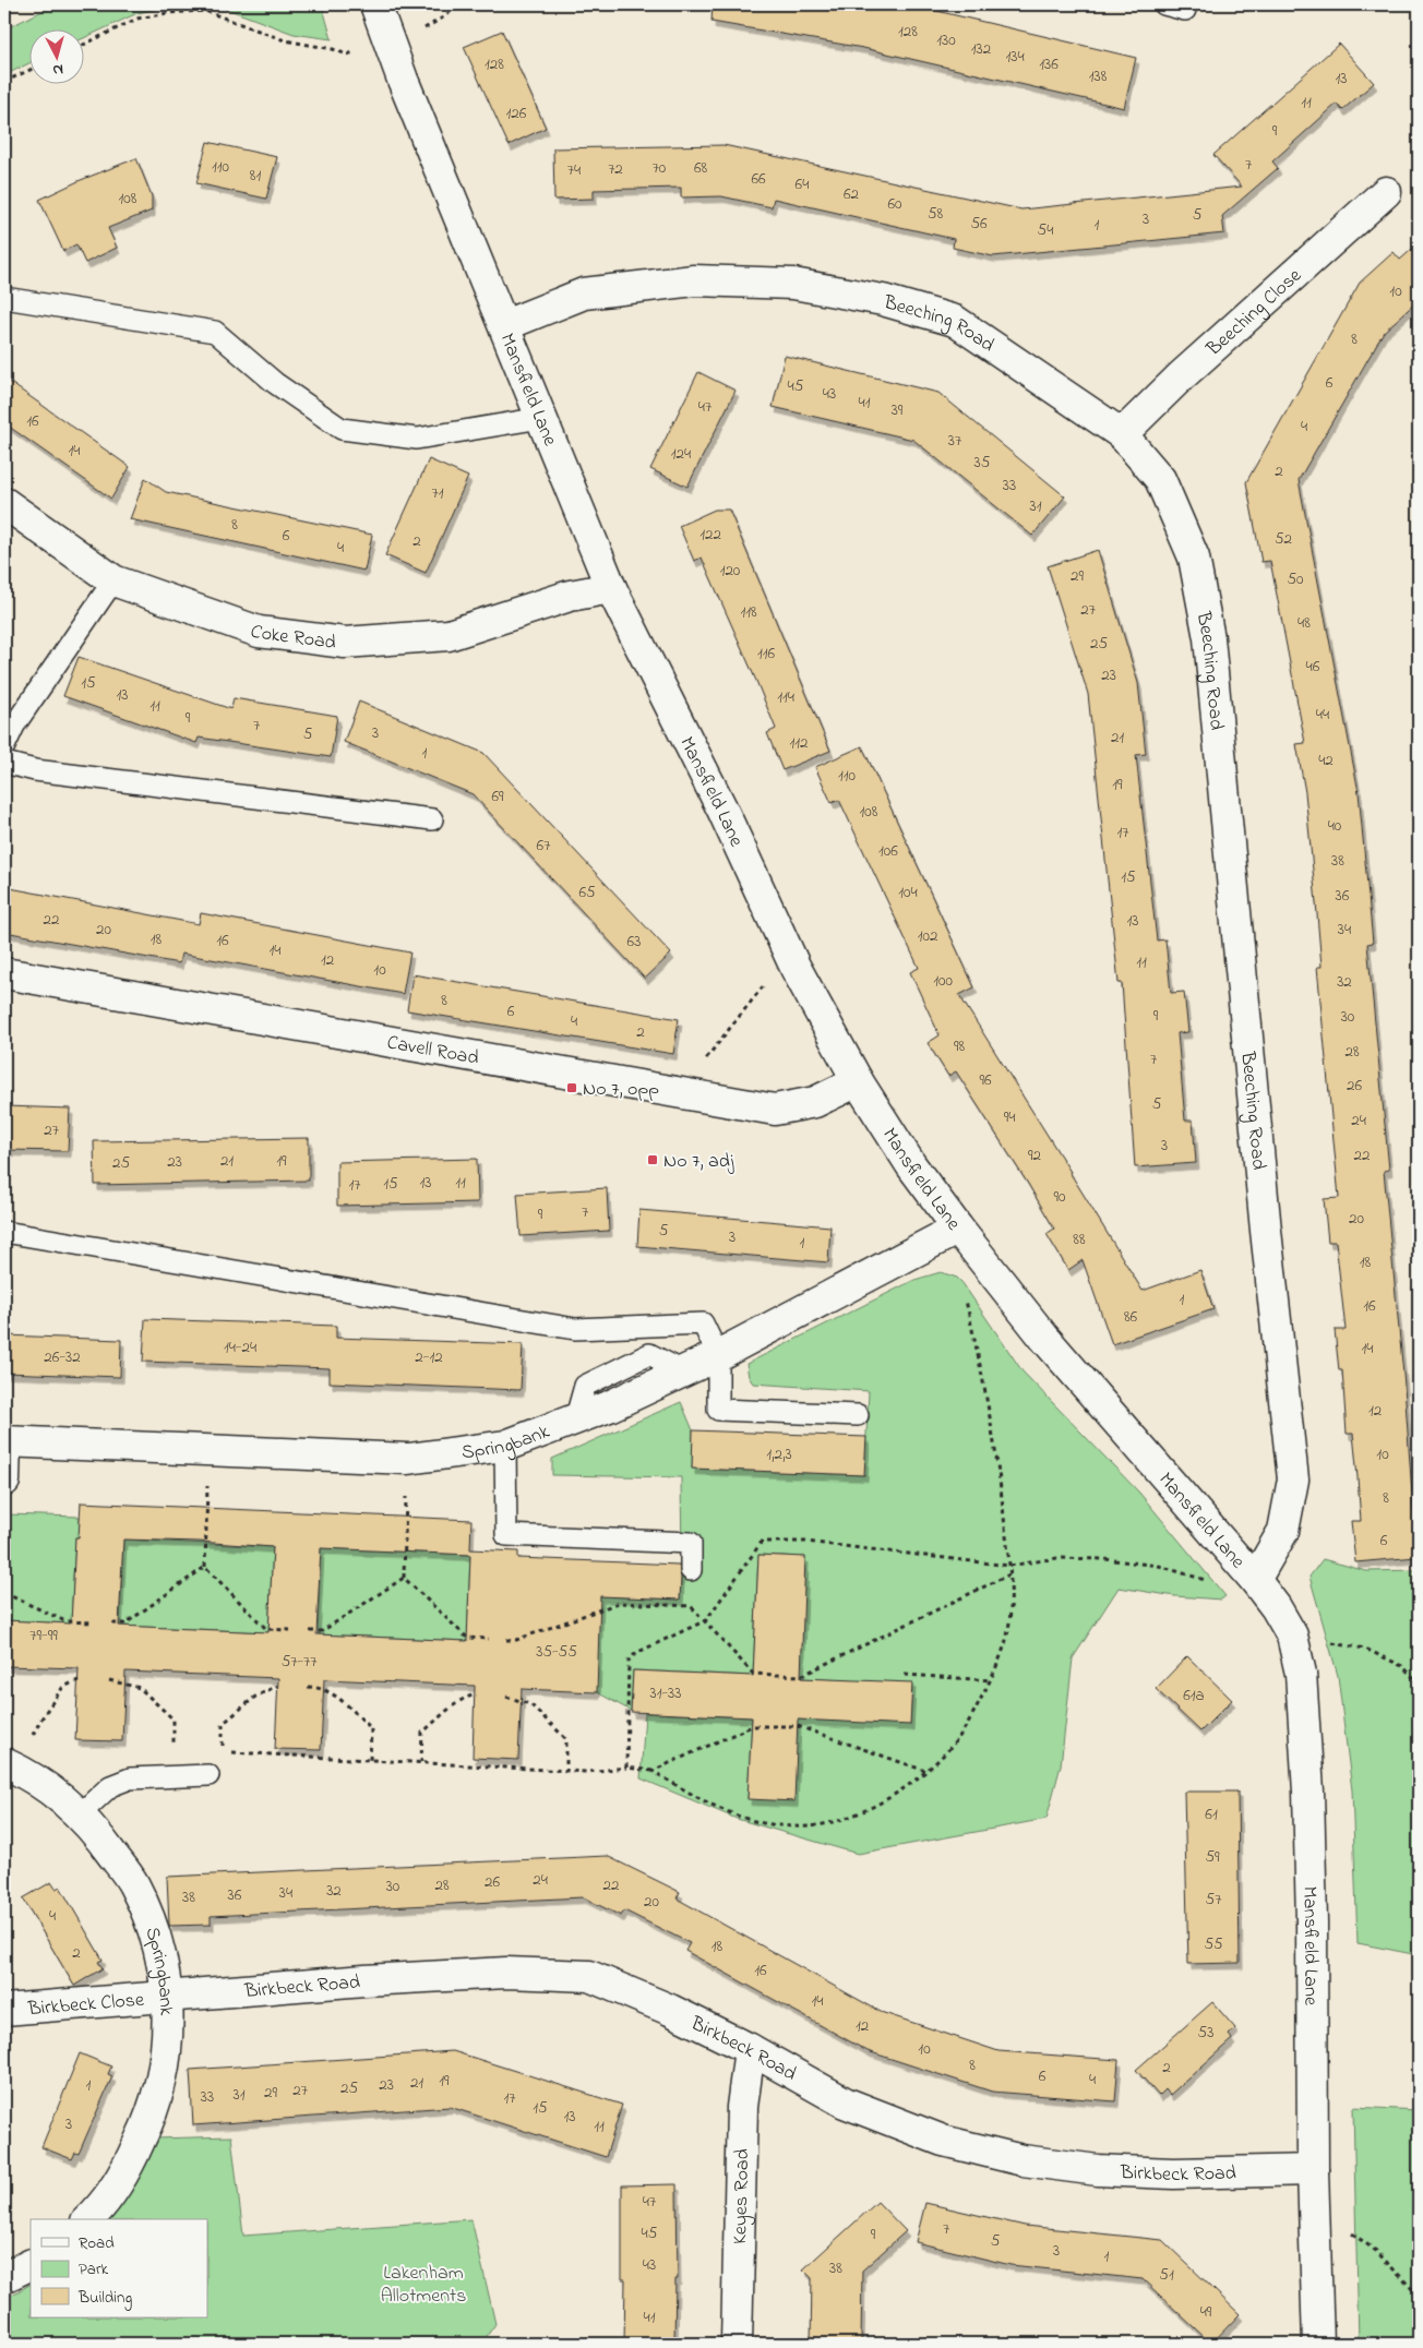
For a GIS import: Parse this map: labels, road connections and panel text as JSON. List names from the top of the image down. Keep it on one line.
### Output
{"streets":{"street":["Beeching Close","Beeching Road","Mansfield Lane","Coke Road","Cavell Road","Springbank","Birkbeck Road","Birkbeck Close","Keyes Road"]},"crossings":[["Beeching Close","Beeching Road"],["Beeching Road","Mansfield Lane"],["Mansfield Lane","Coke Road"],["Mansfield Lane","Cavell Road"],["Mansfield Lane","Springbank"],["Mansfield Lane","Birkbeck Road"],["Springbank","Birkbeck Road"],["Springbank","Birkbeck Close"],["Birkbeck Road","Birkbeck Close"],["Birkbeck Road","Keyes Road"]],"parks":["Lakenham Allotments"],"places":{"transit":["No 7, opp","No 7, adj"]},"house_numbers":["128","130","132","134","128","136","138","13","11","126","9","7","110","70","68","72","74","81","66","64","62","108","60","58","5","3","56","1","54","10","8","6","45","43","41","47","39","16","4","37","14","124","35","2","33","71","31","8","122","6","52","2","4","120","29","50","27","118","48","25","116","46","23","15","13","114","11","44","9","7","3","5","21","112","1","42","110","19","69","108","40","17","67","106","38","15","65","104","36","22","13","20","34","102","18","16","63","14","12","11","10","100","32","8","6","9","30","4","2","98","28","7","96","26","5","94","24","27","3","92","22","21","19","23","25","13","11","15","17","90","7","9","20","5","3","88","1","18","1","16","86","14-24","14","26-32","2-12","12","1,2,3","10","8","6","79-99","35-55","57-77","31-33","61a","61","59","24","26","28","22","30","32","34","36","38","57","20","4","55","18","2","16","14","12","53","10","8","2","6","4","19","21","1","23","25","27","29","31","33","17","15","13","3","11","47","7","45","9","5","3","1","43","38","51","49","41"],"legend":["Road","Park","Building"],"north":"bottom"}
